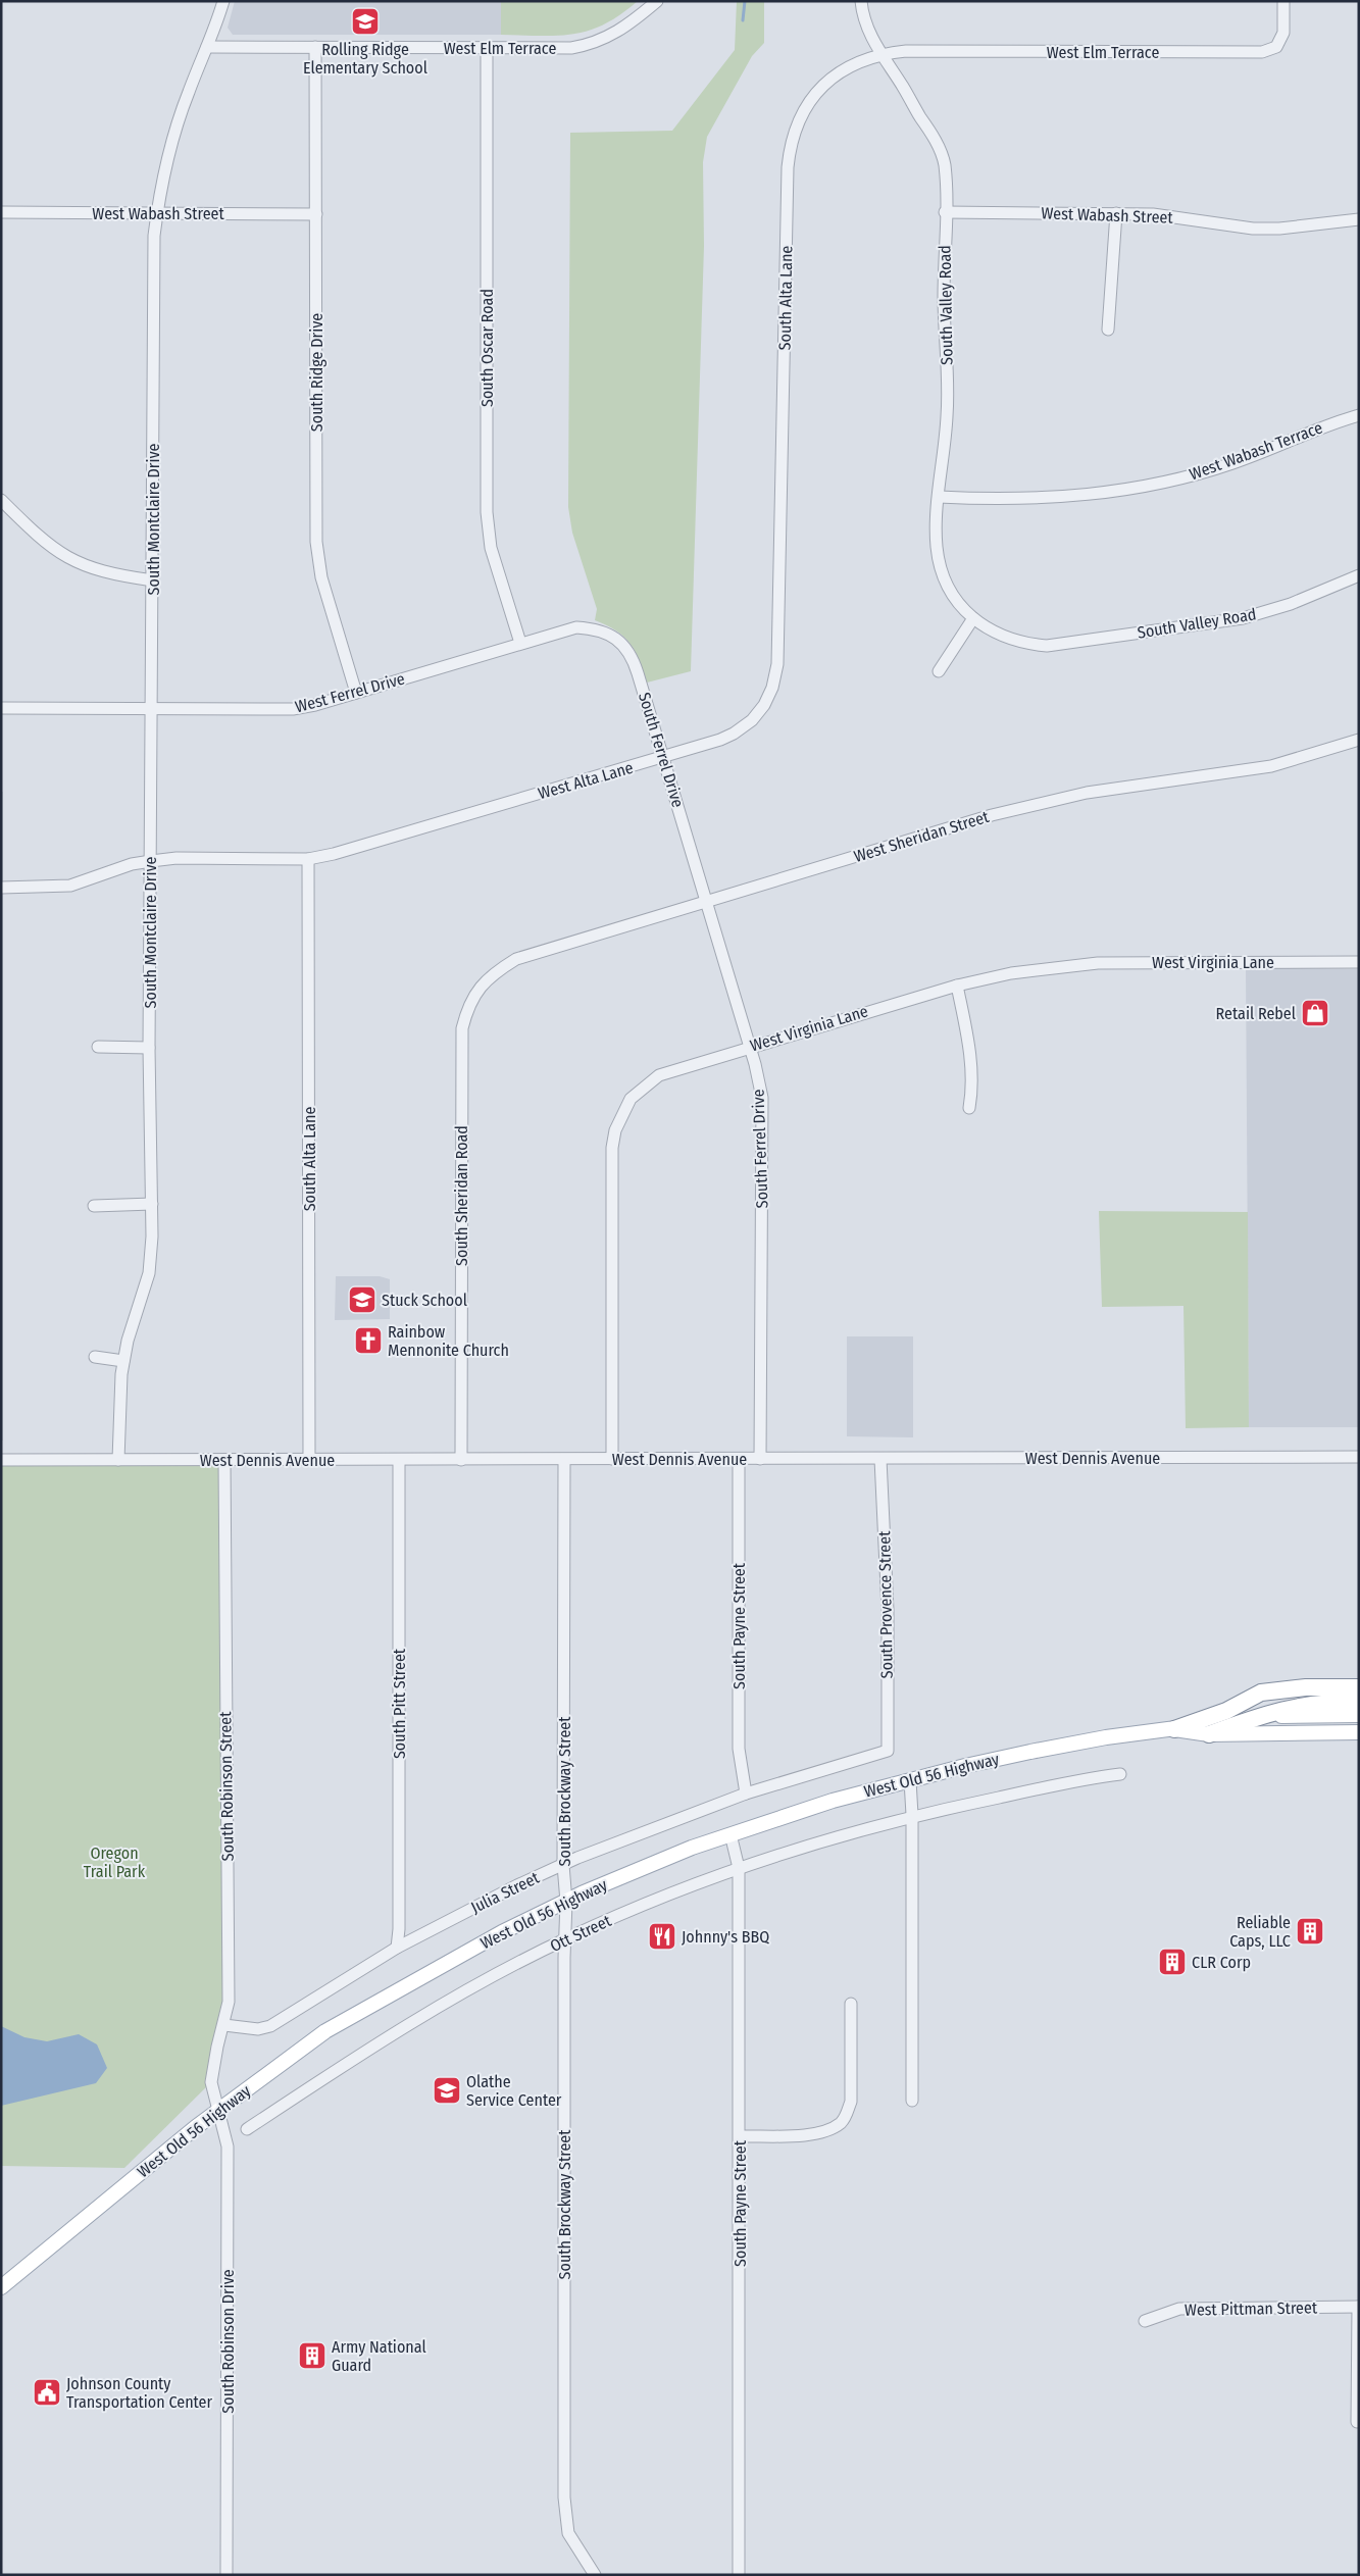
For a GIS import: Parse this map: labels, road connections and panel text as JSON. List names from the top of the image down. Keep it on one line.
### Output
{"streets":{"main road":["West Old 56 Highway"],"street":["West Elm Terrace","West Wabash Street","South Alta Lane","South Valley Road","South Oscar Road","South Ridge Drive","West Wabash Terrace","South Montclaire Drive","West Ferrel Drive","South Ferrel Drive","West Alta Lane","West Sheridan Street","West Virginia Lane","South Sheridan Road","West Dennis Avenue","South Provence Street","South Payne Street","South Pitt Street","South Robinson Street","South Brockway Street","Julia Street","Ott Street","West Pittman Street","South Robinson Drive"]},"crossings":[["West Elm Terrace","South Alta Lane"],["West Elm Terrace","South Valley Road"],["West Elm Terrace","South Oscar Road"],["West Elm Terrace","South Ridge Drive"],["West Elm Terrace","South Montclaire Drive"],["West Wabash Street","South Valley Road"],["West Wabash Street","South Ridge Drive"],["West Wabash Street","South Montclaire Drive"],["South Alta Lane","South Valley Road"],["South Alta Lane","West Alta Lane"],["South Alta Lane","West Dennis Avenue"],["South Valley Road","West Wabash Terrace"],["South Oscar Road","West Ferrel Drive"],["South Ridge Drive","West Ferrel Drive"],["South Montclaire Drive","West Ferrel Drive"],["South Montclaire Drive","West Dennis Avenue"],["West Ferrel Drive","South Ferrel Drive"],["South Ferrel Drive","West Alta Lane"],["South Ferrel Drive","West Sheridan Street"],["South Ferrel Drive","West Virginia Lane"],["South Ferrel Drive","West Dennis Avenue"],["West Sheridan Street","South Sheridan Road"],["West Virginia Lane","West Dennis Avenue"],["South Sheridan Road","West Dennis Avenue"],["West Dennis Avenue","South Provence Street"],["West Dennis Avenue","South Payne Street"],["West Dennis Avenue","South Pitt Street"],["West Dennis Avenue","South Robinson Street"],["West Dennis Avenue","South Brockway Street"],["South Provence Street","Julia Street"],["South Payne Street","West Old 56 Highway"],["South Payne Street","Julia Street"],["South Payne Street","Ott Street"],["South Pitt Street","Julia Street"],["West Old 56 Highway","South Robinson Street"],["West Old 56 Highway","South Brockway Street"],["West Old 56 Highway","South Robinson Drive"],["South Robinson Street","Julia Street"],["South Robinson Street","South Robinson Drive"],["South Brockway Street","Julia Street"],["South Brockway Street","Ott Street"]],"parks":["Oregon Trail Park"],"places":{"school or university":["Rolling Ridge Elementary School","Stuck School","Olathe Service Center"],"shop":["Retail Rebel"],"church":["Rainbow Mennonite Church"],"building":["Reliable Caps, LLC","CLR Corp","Army National Guard"],"restaurant":["Johnny's BBQ"],"public building":["Johnson County Transportation Center"]}}
